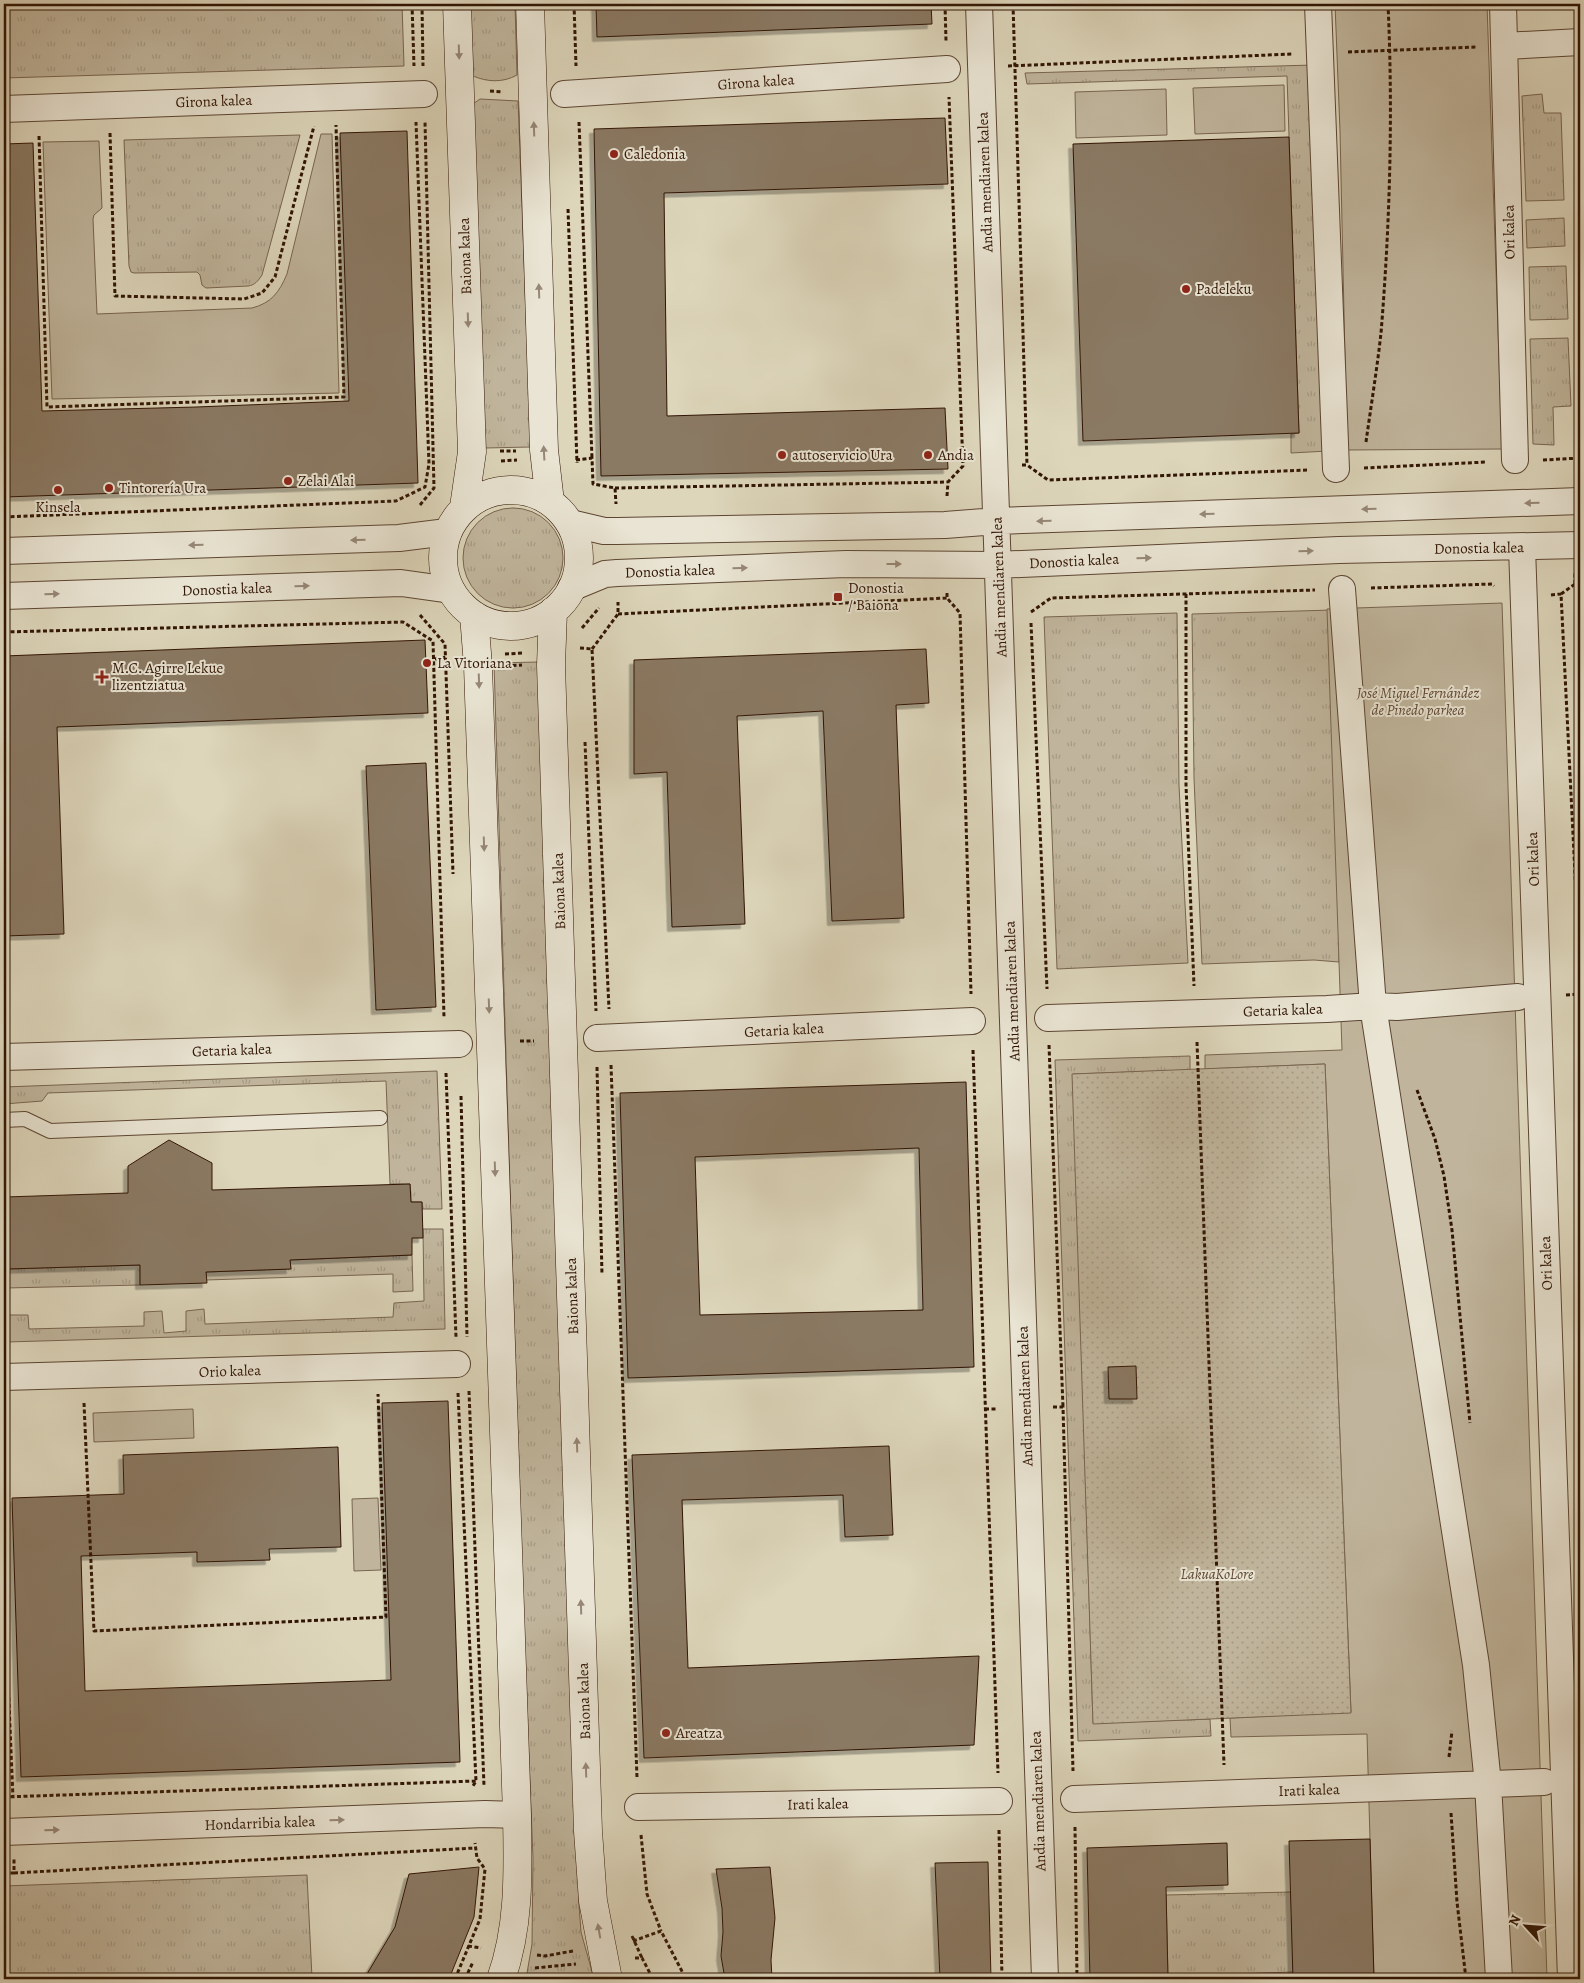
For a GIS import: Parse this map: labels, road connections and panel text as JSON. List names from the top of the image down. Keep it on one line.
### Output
{"streets":{"street":["Girona kalea","Andia mendiaren kalea","Ori kalea","Baiona kalea","Donostia kalea","Getaria kalea","Orio kalea","Irati kalea","Hondarribia kalea"]},"crossings":[["Andia mendiaren kalea","Donostia kalea"],["Ori kalea","Donostia kalea"],["Ori kalea","Irati kalea"],["Baiona kalea","Donostia kalea"]],"one_way":["Hondarribia kalea"],"parks":["José Miguel Fernández de Pinedo parkea","LakuaKoLore"],"places":{"other":["Caledonia","Padeleku","autoservicio Ura","Andia","Zelai Alai","Tintorería Ura","Kinsela","La Vitoriana","Areatza"],"transit":["Donostia / Baiona"],"health":["M.C. Agirre Lekue lizentziatua"]},"north":"top left"}
